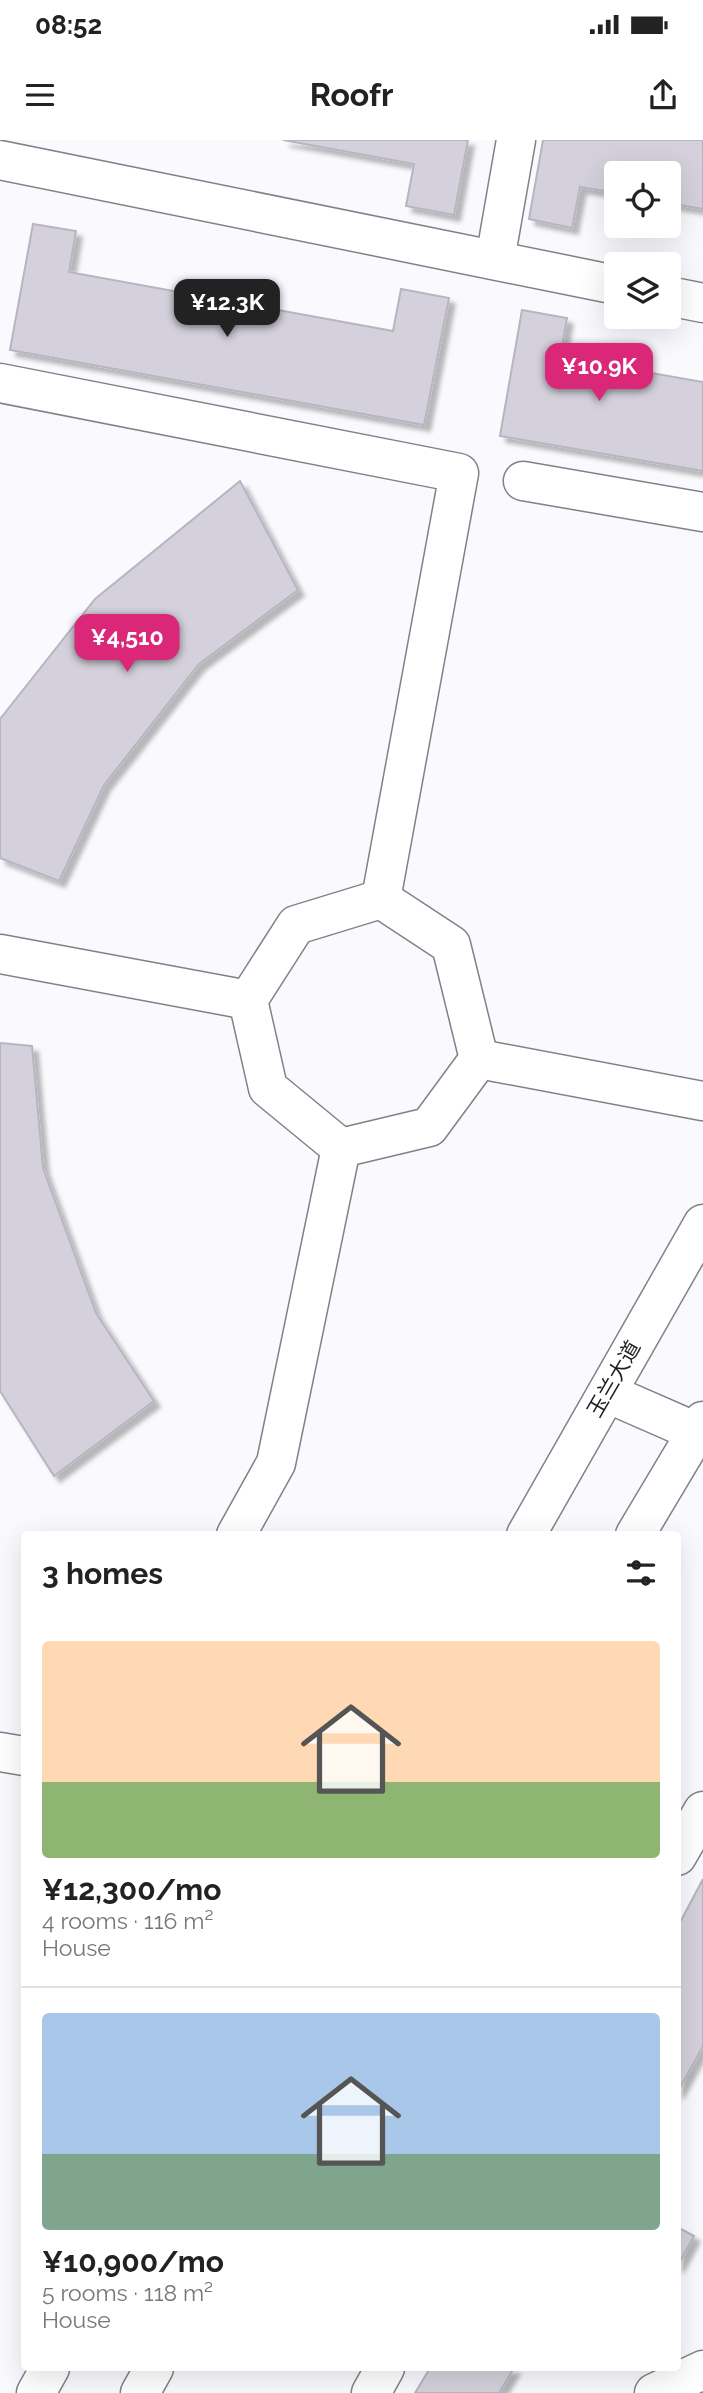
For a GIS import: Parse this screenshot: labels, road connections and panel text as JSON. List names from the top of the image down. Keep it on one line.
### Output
{"streets":{"main road":["玉兰大道"]},"page":{"status":"08:52","header":"Roofr","price":["¥12.3K","¥10.9K","¥4,510"],"heading":"3 homes","list":[{"name":"¥12,300/mo","note":"4 rooms · 116 m² · House"},{"name":"¥10,900/mo","note":"5 rooms · 118 m² · House"}]}}
